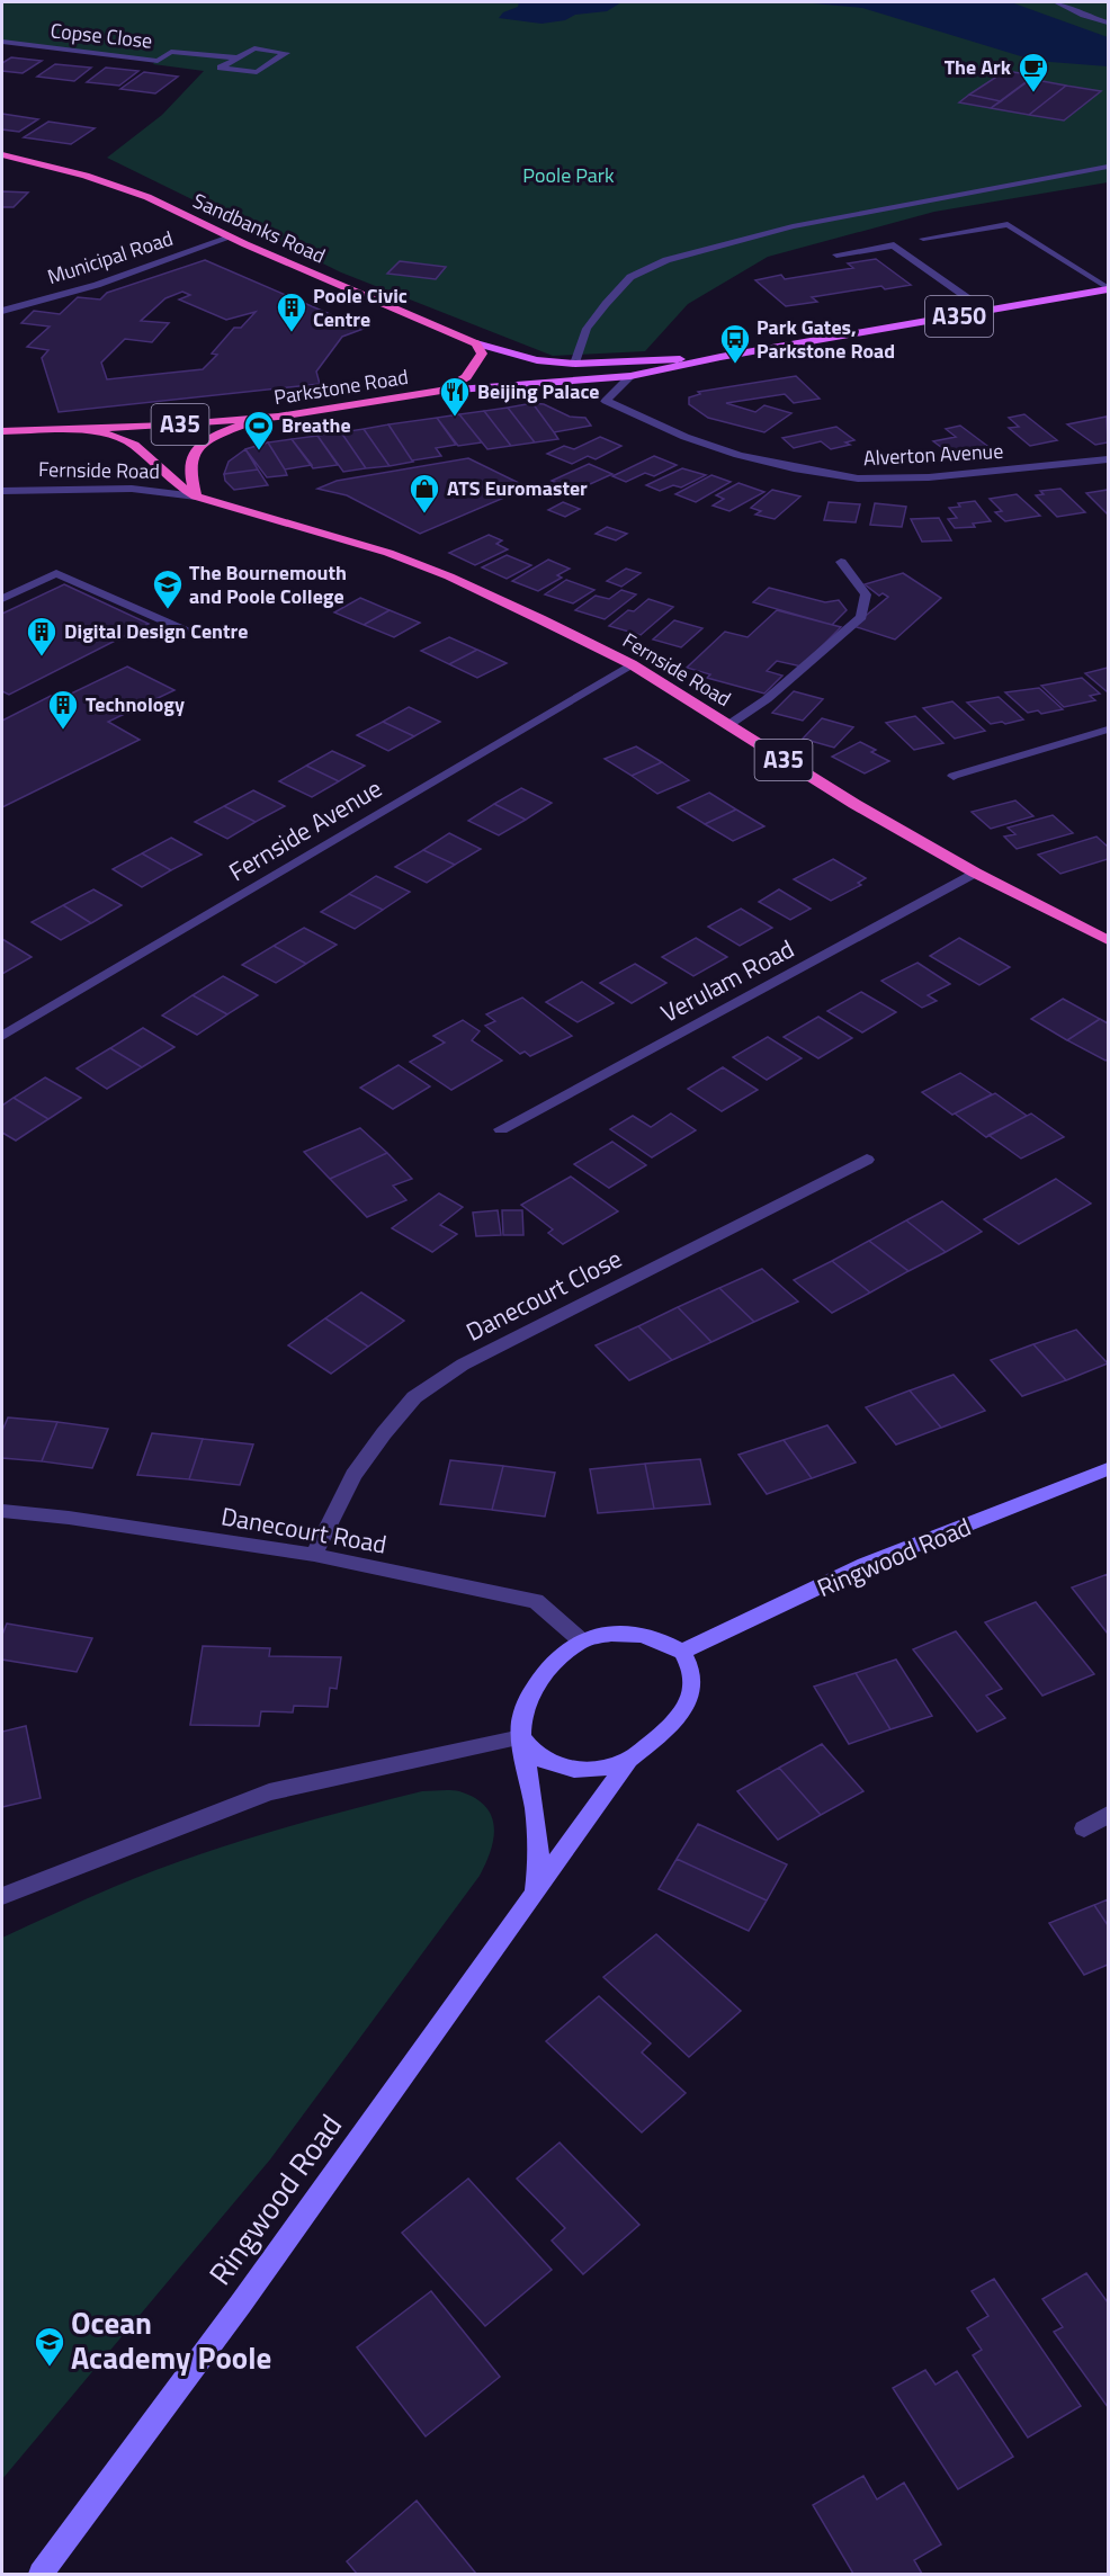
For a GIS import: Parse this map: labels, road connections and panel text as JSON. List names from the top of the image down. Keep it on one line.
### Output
{"streets":{"highway":["Sandbanks Road","Parkstone Road","A35","Fernside Road"],"main road":["A350","Ringwood Road"],"street":["Copse Close","Municipal Road","Alverton Avenue","Fernside Avenue","Verulam Road","Danecourt Close","Danecourt Road"]},"crossings":[["Sandbanks Road","Municipal Road"],["Sandbanks Road","Parkstone Road"],["Parkstone Road","Alverton Avenue"],["Parkstone Road","Fernside Road"],["Fernside Road","Fernside Avenue"],["Fernside Road","Verulam Road"],["Danecourt Close","Danecourt Road"],["Danecourt Road","Ringwood Road"]],"parks":["Poole Park"],"places":{"cafe":["The Ark"],"building":["Poole Civic Centre","Digital Design Centre","Technology"],"bus stop":["Park Gates, Parkstone Road"],"restaurant":["Beijing Palace"],"sports":["Breathe"],"shop":["ATS Euromaster"],"school or university":["The Bournemouth and Poole College","Ocean Academy Poole"]}}
